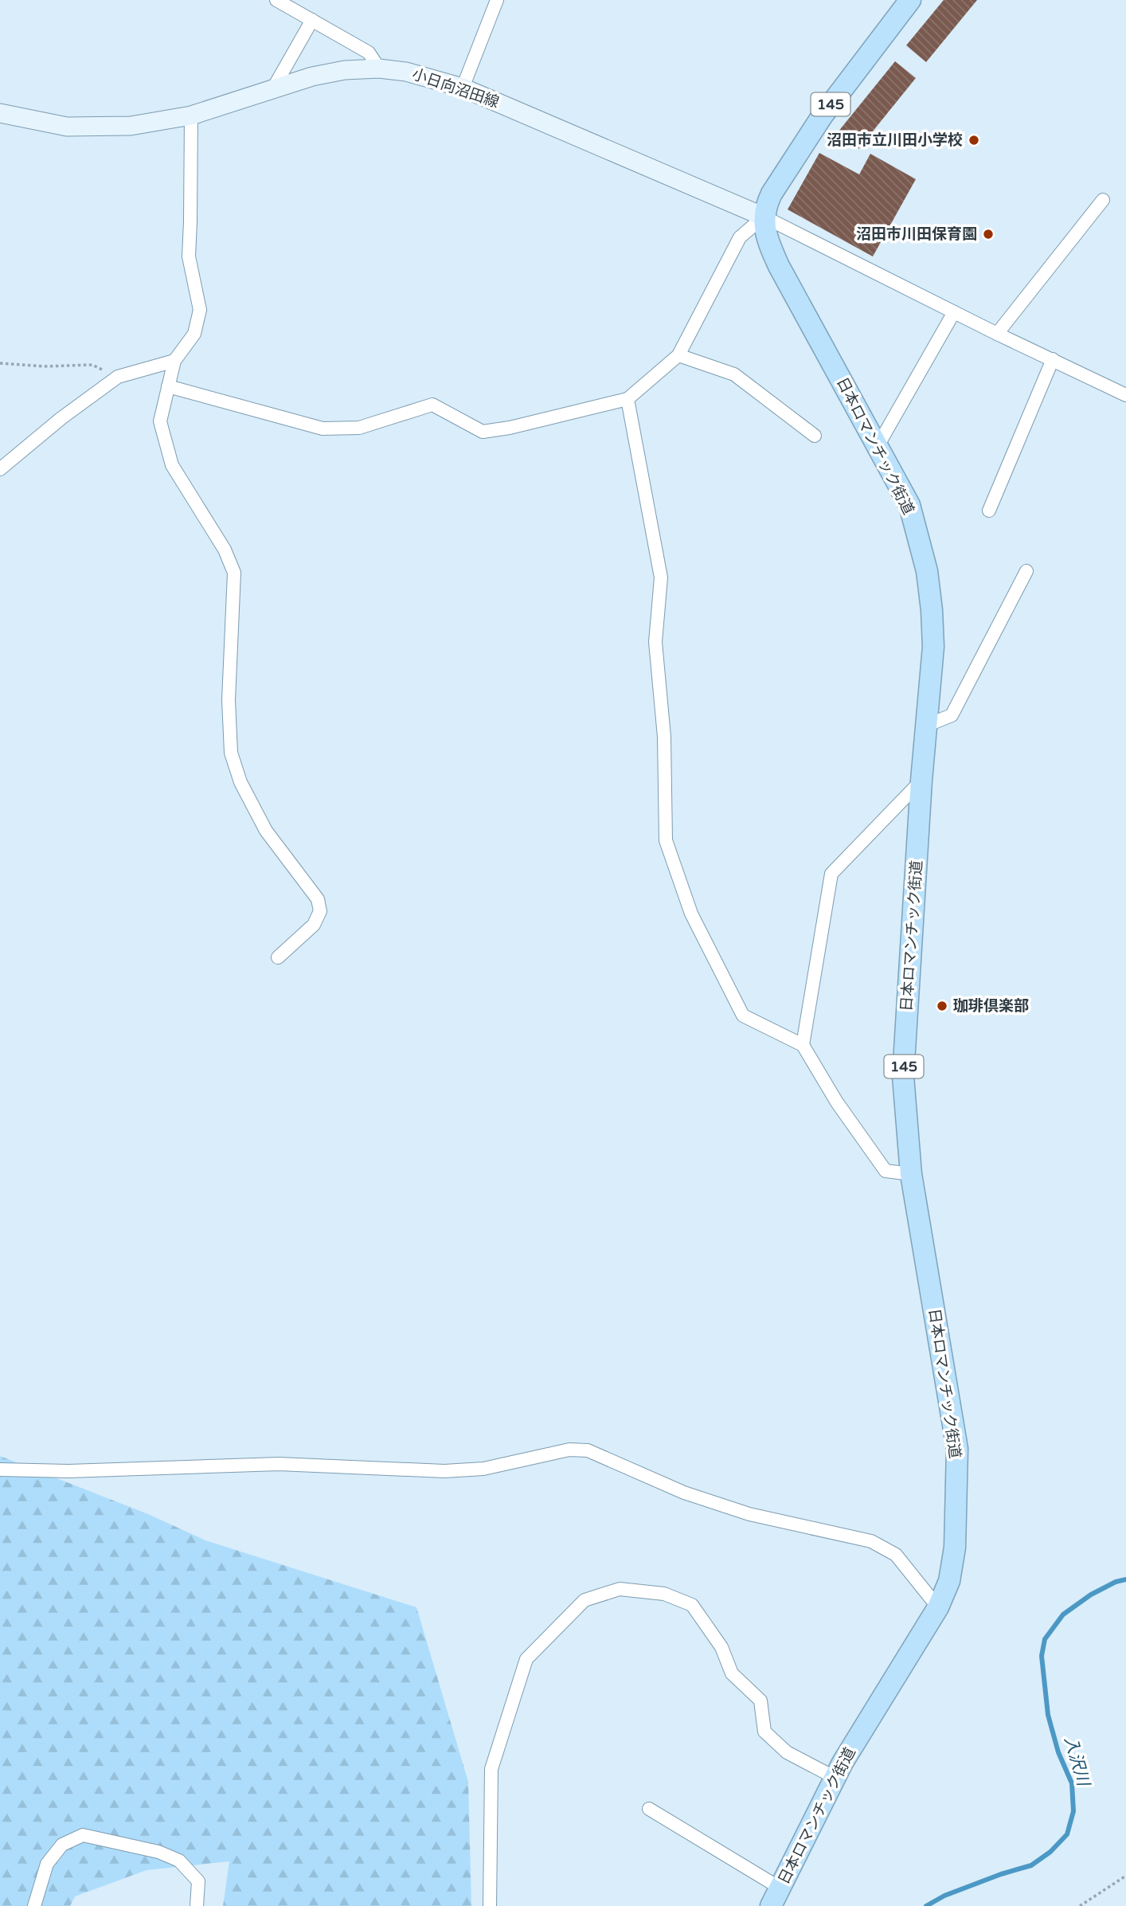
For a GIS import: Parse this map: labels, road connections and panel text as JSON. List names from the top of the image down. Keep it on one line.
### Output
{"streets":{"highway":["145","日本ロマンチック街道"],"main road":["小日向沼田線"]},"crossings":[["小日向沼田線","145"],["小日向沼田線","日本ロマンチック街道"],["145","日本ロマンチック街道"]],"water":["入沢川"],"places":["沼田市立川田小学校","沼田市川田保育園","珈琲倶楽部"]}
